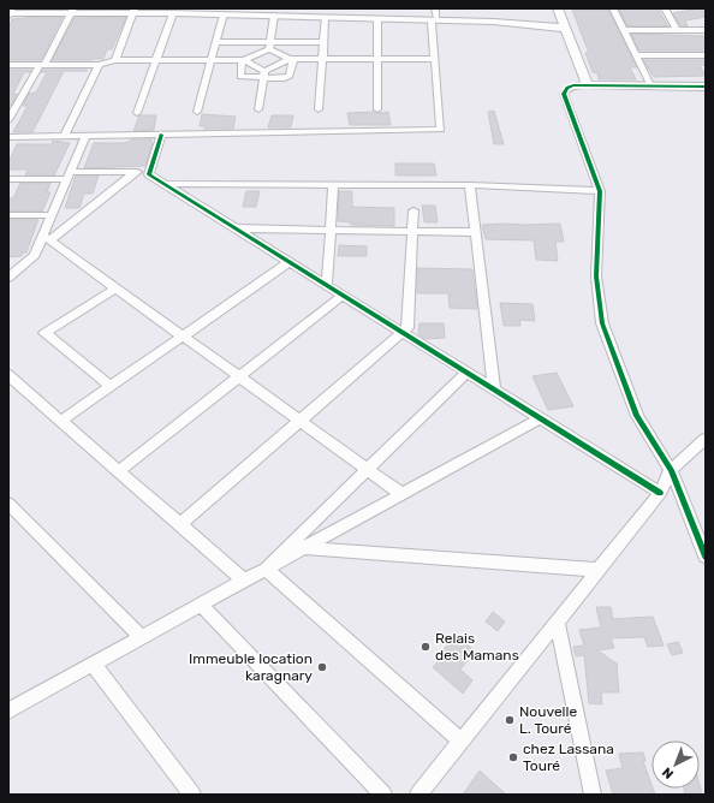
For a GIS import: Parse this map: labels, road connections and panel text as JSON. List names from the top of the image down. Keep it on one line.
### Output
{"places":["Relais des Mamans","Immeuble location karagnary","Nouvelle L. Touré","chez Lassana Touré"],"north":"bottom left"}
